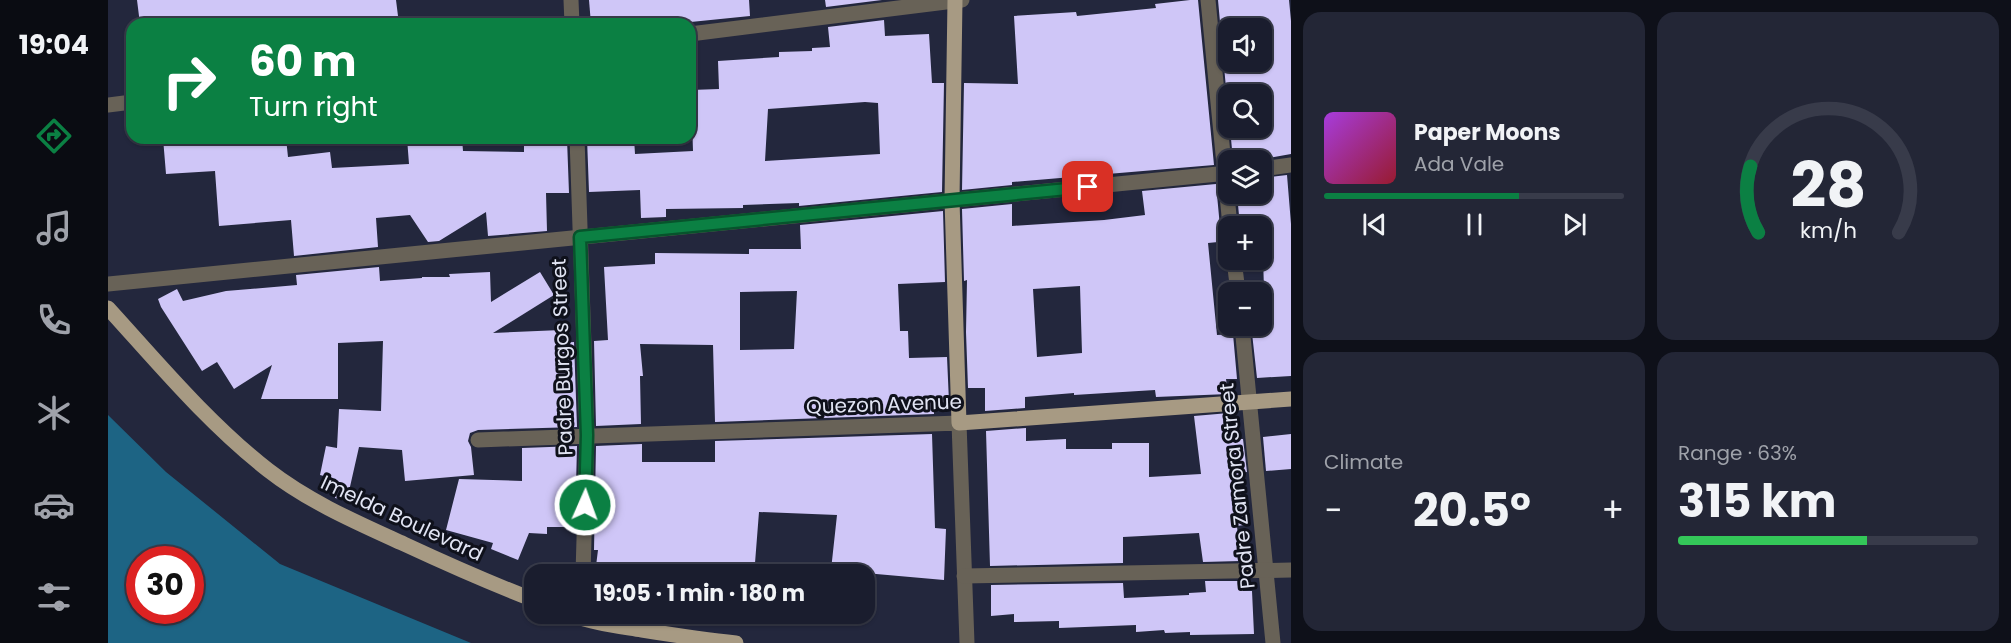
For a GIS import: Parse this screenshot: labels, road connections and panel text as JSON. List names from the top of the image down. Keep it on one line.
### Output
{"streets":{"main road":["Quezon Avenue","Imelda Boulevard"],"street":["Padre Burgos Street","Padre Zamora Street"]},"crossings":[["Padre Burgos Street","Quezon Avenue"],["Quezon Avenue","Padre Zamora Street"]],"page":{"tabs":"19:04","map_buttons":["+","−"],"turn":["60 m","Turn right"],"song":["Paper Moons","Ada Vale"],"tile":["Climate",["Range · 63%","315 km"]],"heat":["−","20.5°","+"],"limit":"30","trip":"19:05 · 1 min · 180 m","gauge":["28","km/h"]}}
